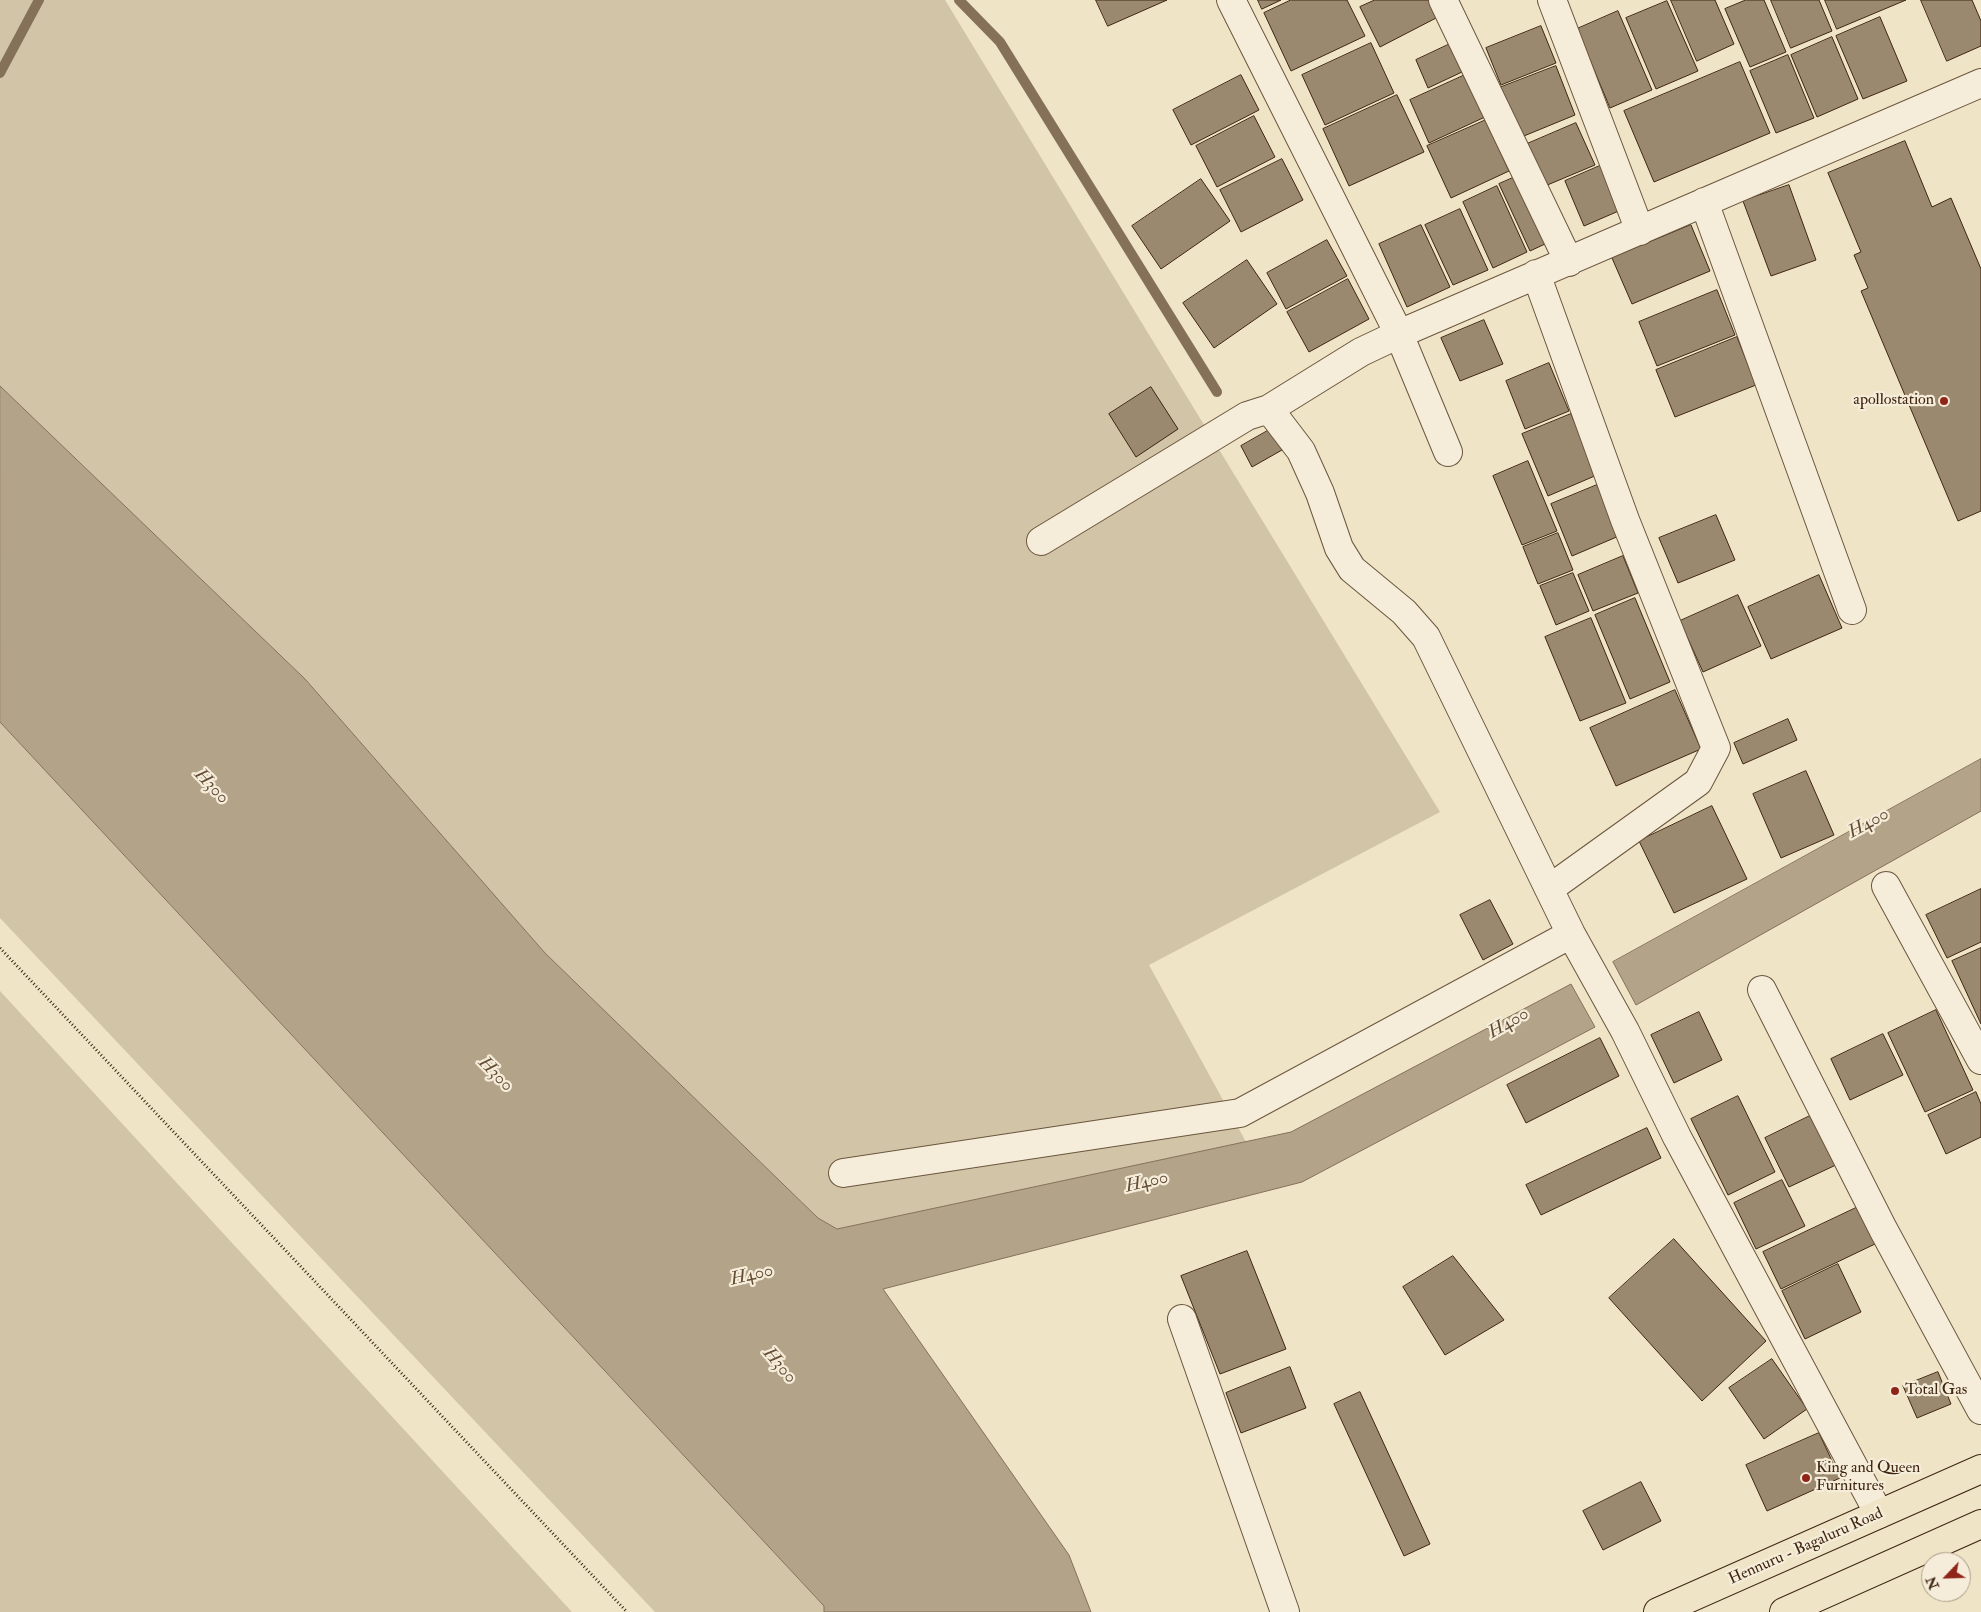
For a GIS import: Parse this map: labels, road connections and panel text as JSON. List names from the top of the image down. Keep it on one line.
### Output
{"streets":{"main road":["Hennuru - Bagaluru Road"]},"water":["H300","H400"],"places":["apollostation","Total Gas","King and Queen Furnitures"],"north":"bottom left"}
